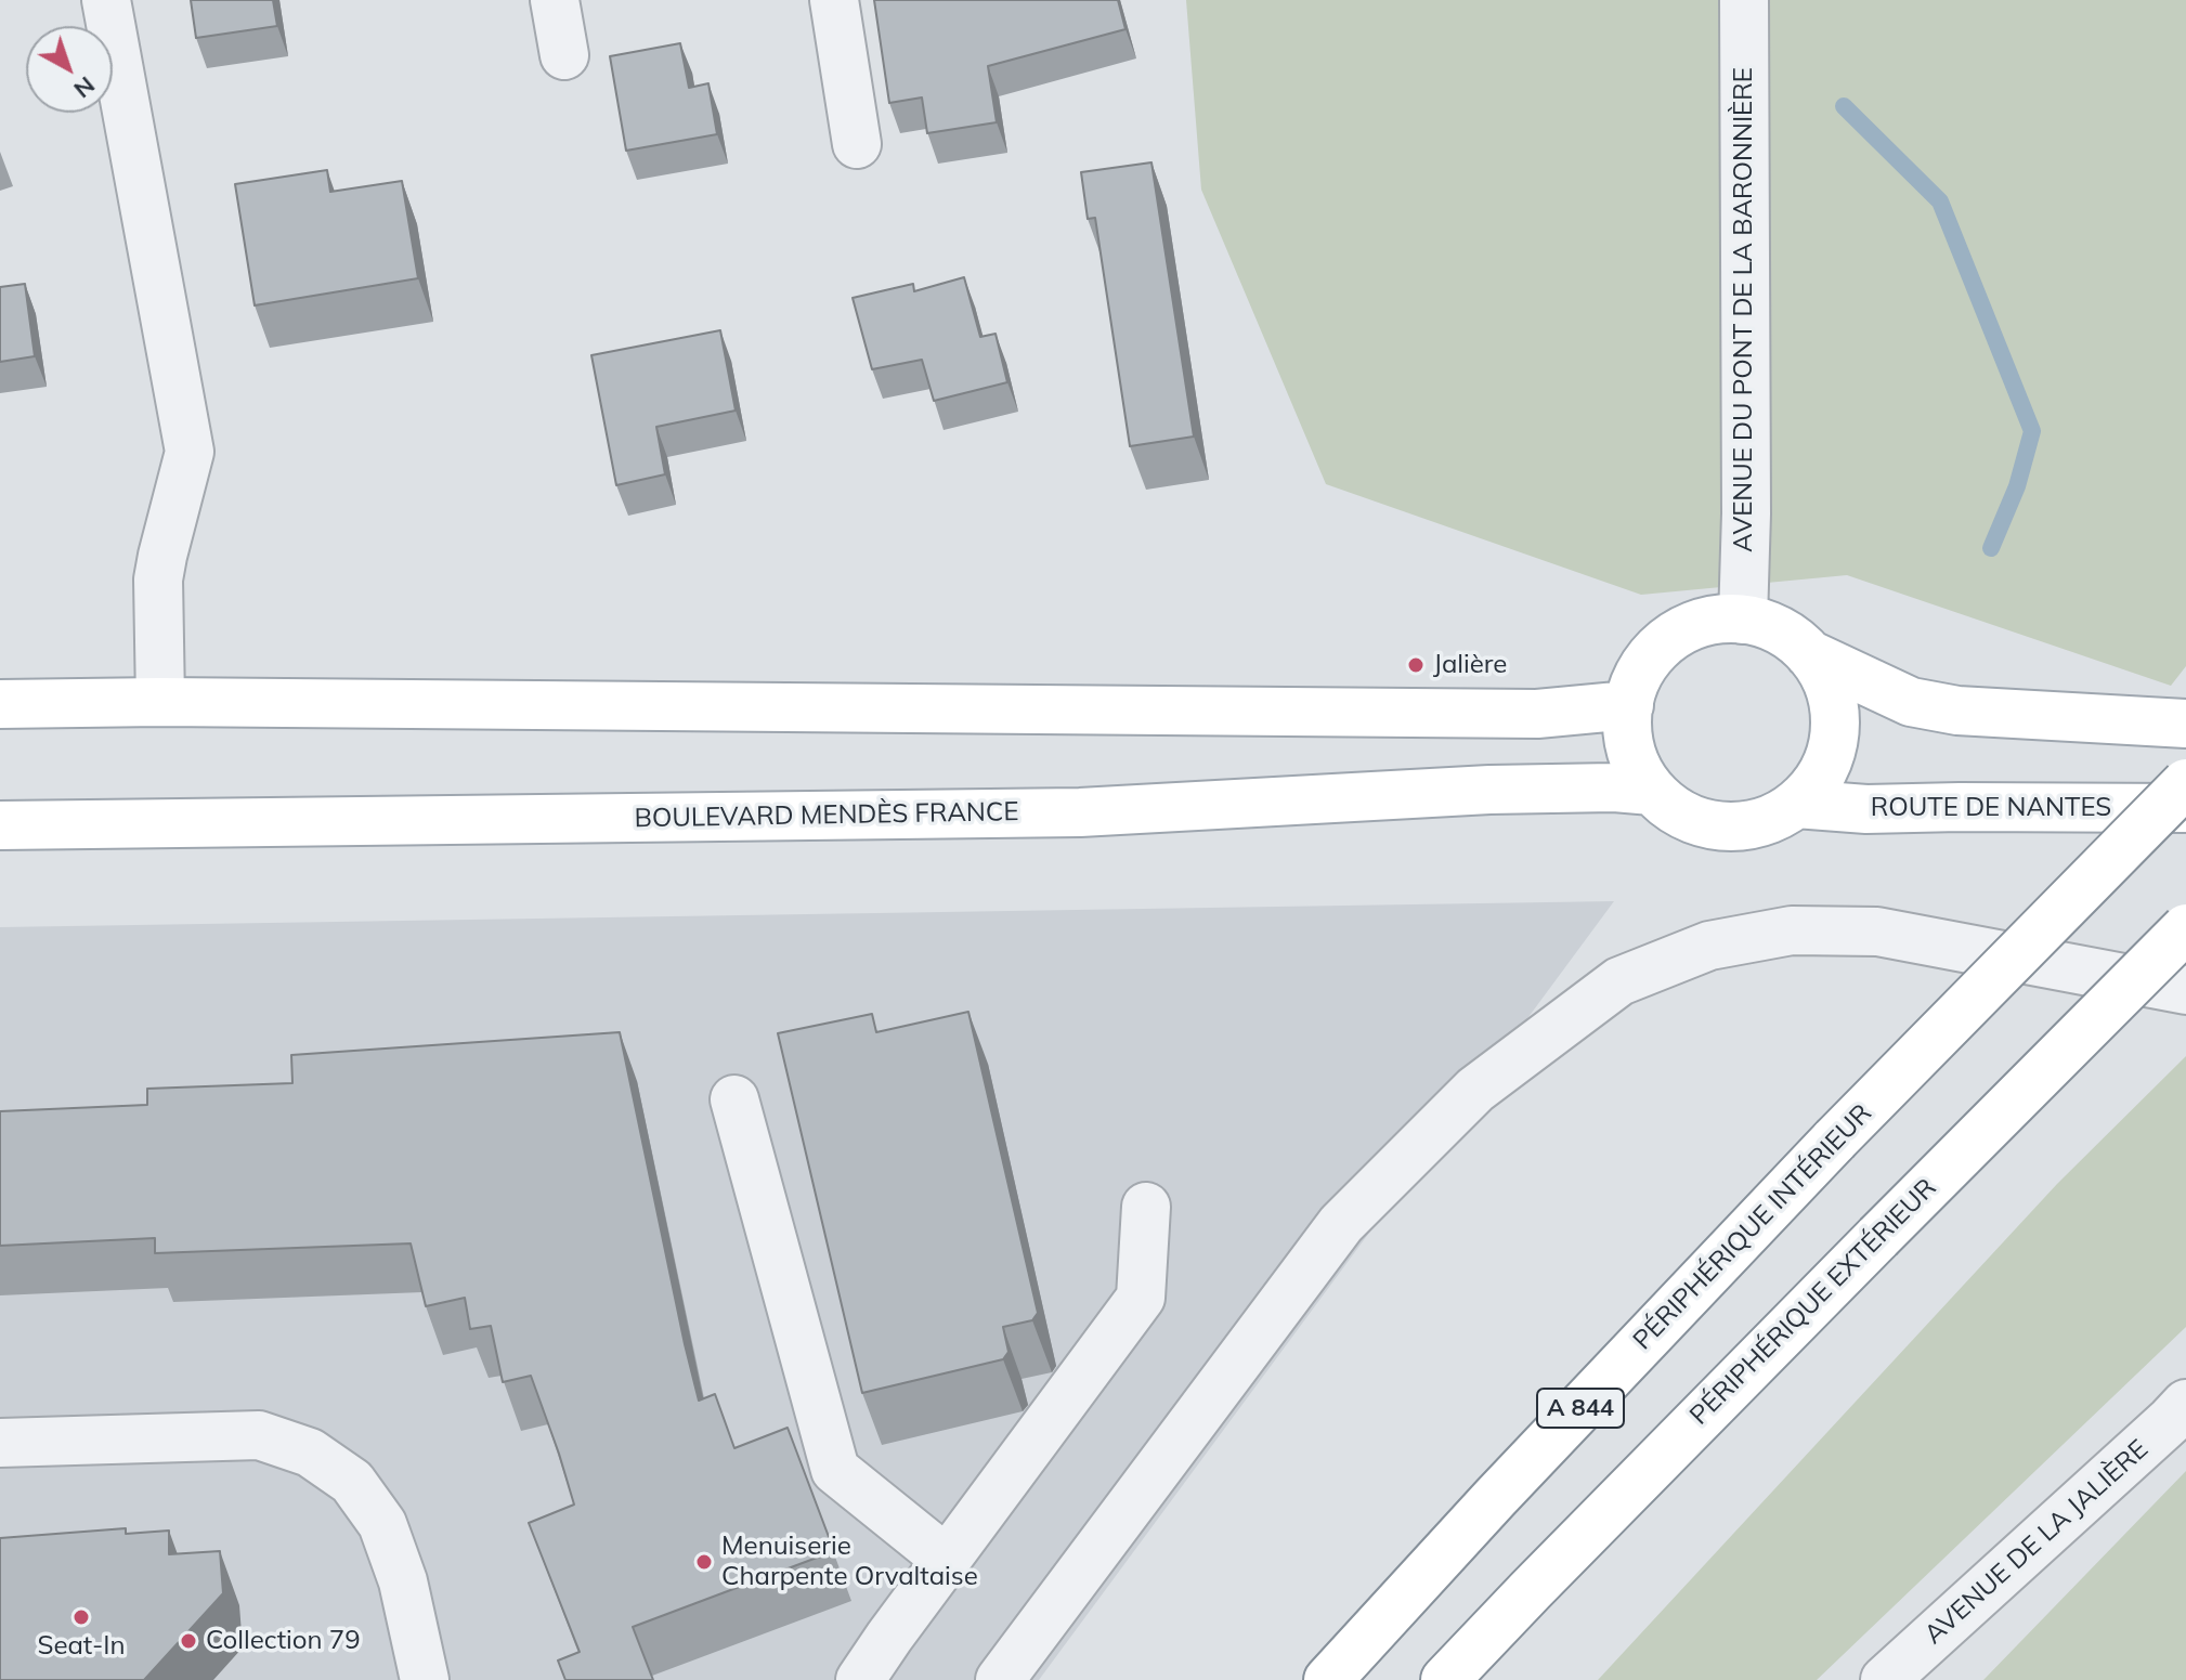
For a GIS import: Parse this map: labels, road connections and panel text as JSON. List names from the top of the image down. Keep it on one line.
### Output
{"streets":{"main road":["ROUTE DE NANTES","BOULEVARD MENDÈS FRANCE","PÉRIPHÉRIQUE INTÉRIEUR","PÉRIPHÉRIQUE EXTÉRIEUR","A 844"],"street":["AVENUE DU PONT DE LA BARONNIÈRE","AVENUE DE LA JALIÈRE"]},"crossings":[["AVENUE DU PONT DE LA BARONNIÈRE","ROUTE DE NANTES"],["AVENUE DU PONT DE LA BARONNIÈRE","BOULEVARD MENDÈS FRANCE"],["ROUTE DE NANTES","BOULEVARD MENDÈS FRANCE"]],"places":["Jalière","Menuiserie Charpente Orvaltaise","Seat-In","Collection 79"],"north":"bottom right"}
